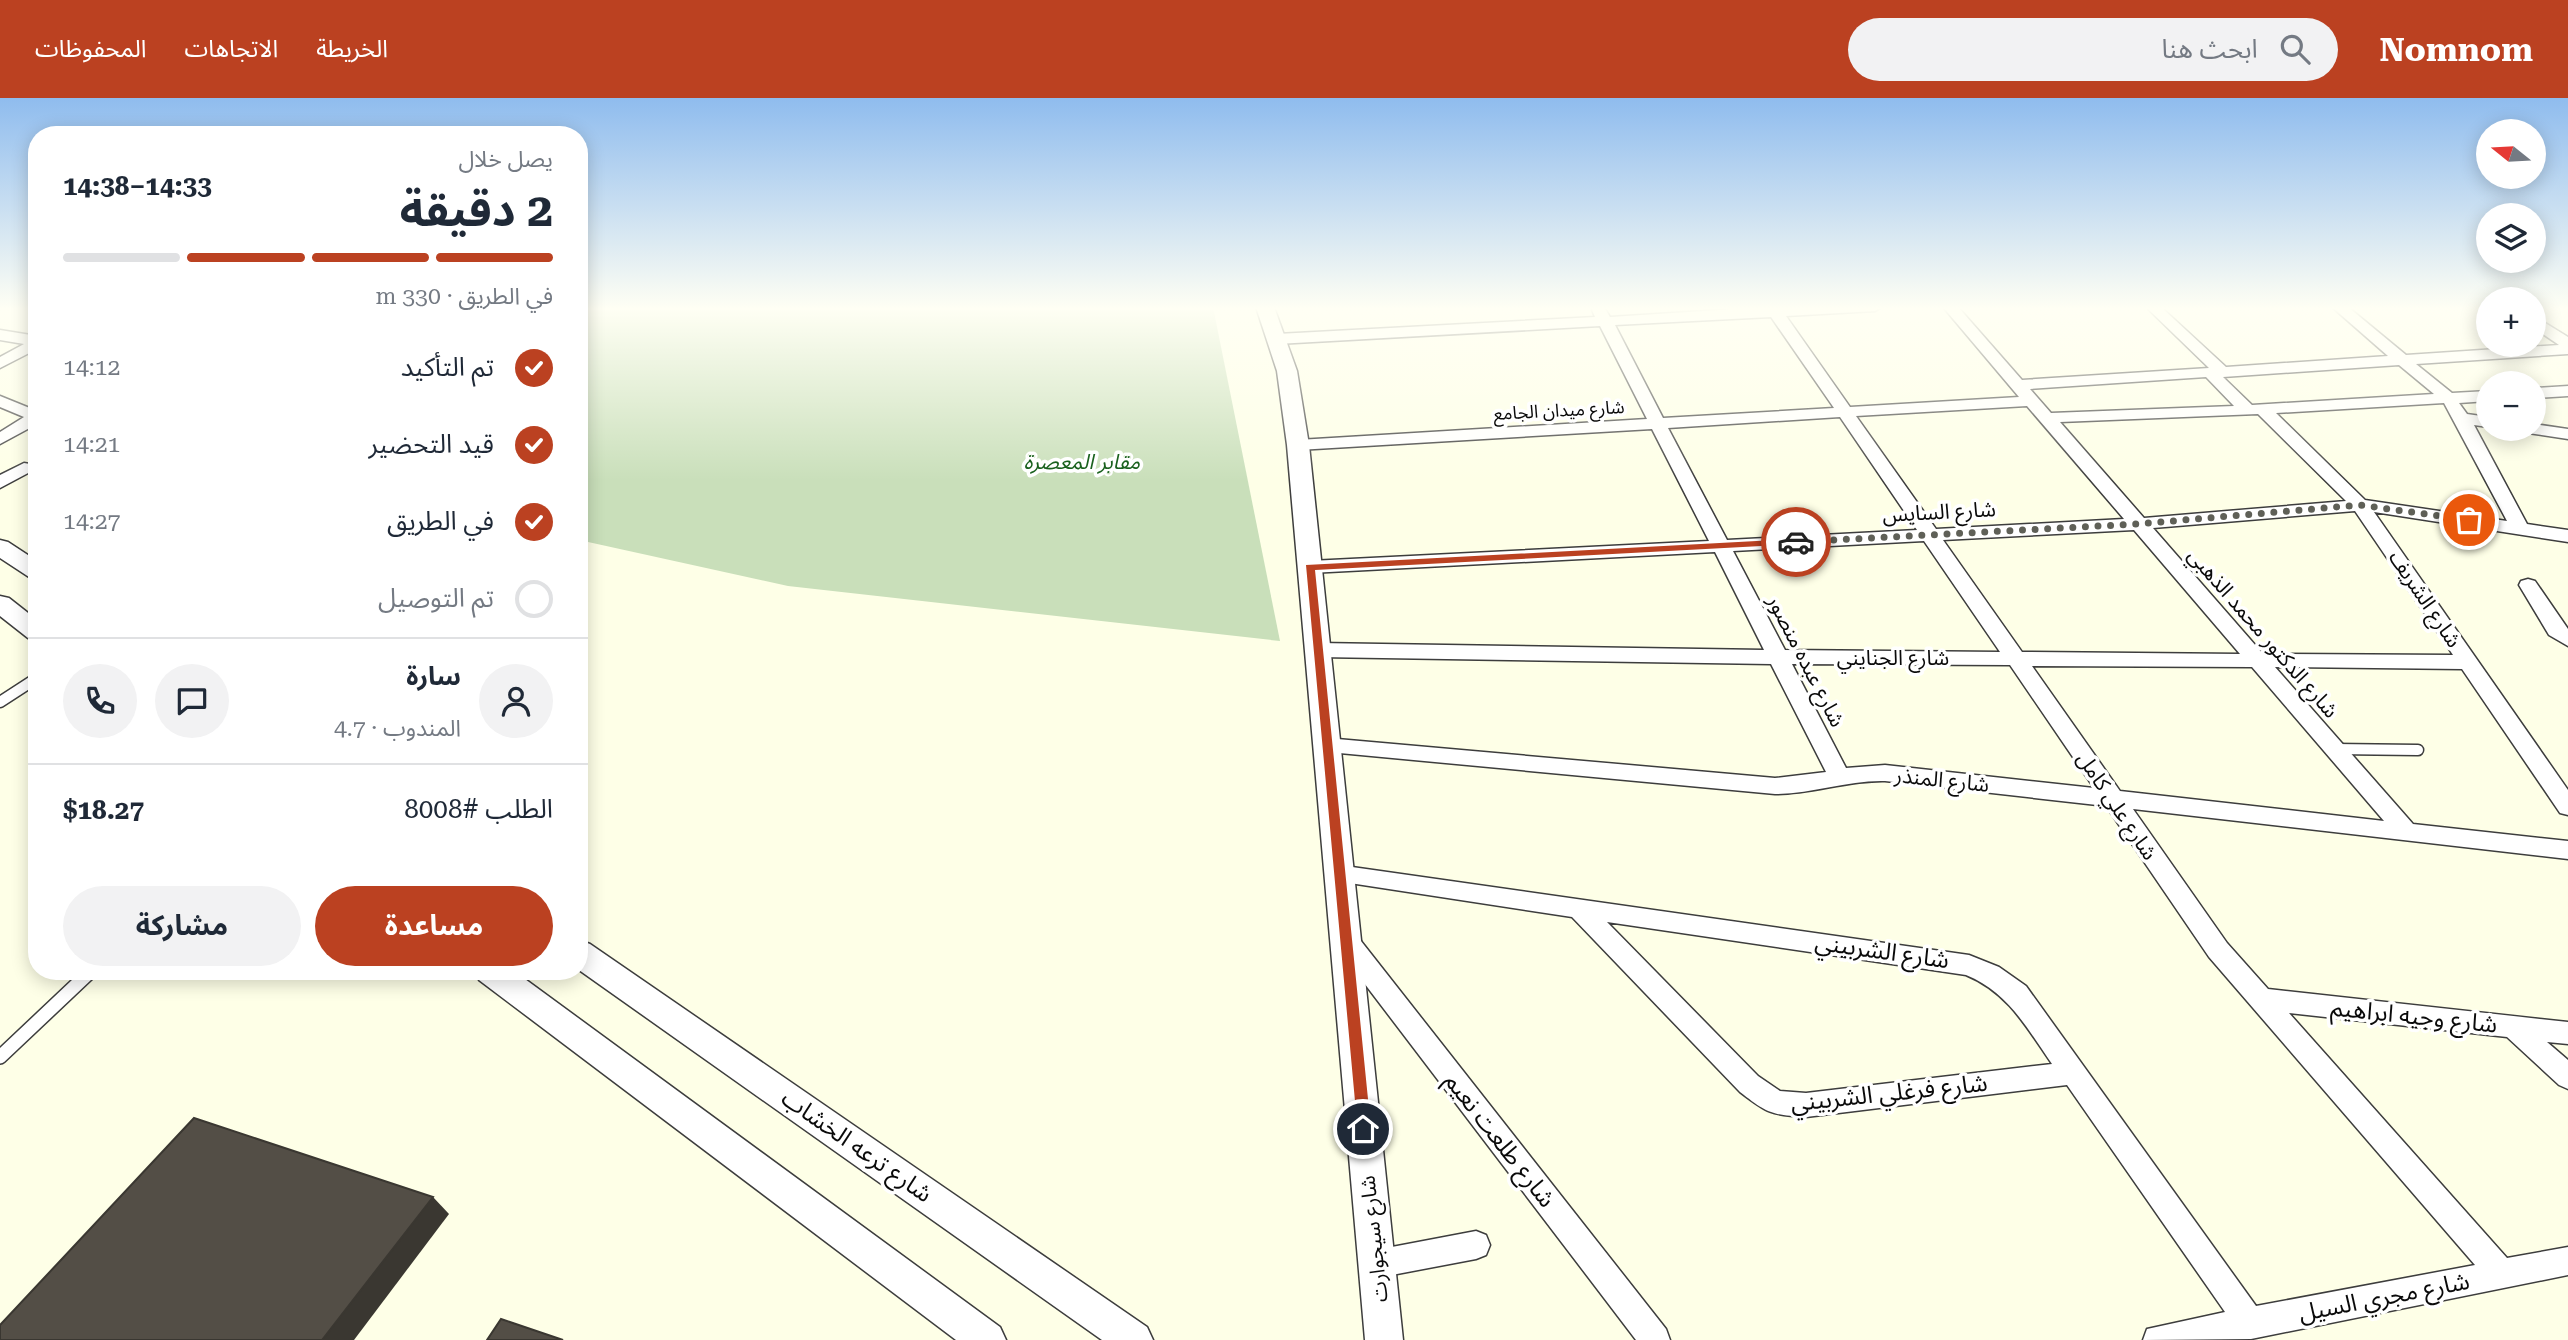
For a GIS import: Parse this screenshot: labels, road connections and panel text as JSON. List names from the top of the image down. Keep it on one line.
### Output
{"streets":{"street":["شارع ميدان الجامع","شارع السايس","شارع الشريف","شارع الدكتور محمد الذهبي","شارع الجنايني","شارع عبده منصور","شارع المنذر","شارع علي كامل","شارع الشربيني","شارع وجيه ابراهيم","شارع فرغلي الشربيني","شارع طلعت نعيم","شارع ترعه الخشاب","شارع سيجوارت","شارع مجري السيل"]},"crossings":[["شارع ميدان الجامع","شارع الدكتور محمد الذهبي"],["شارع ميدان الجامع","شارع عبده منصور"],["شارع ميدان الجامع","شارع علي كامل"],["شارع ميدان الجامع","شارع سيجوارت"],["شارع السايس","شارع الشريف"],["شارع السايس","شارع الدكتور محمد الذهبي"],["شارع السايس","شارع عبده منصور"],["شارع السايس","شارع علي كامل"],["شارع السايس","شارع سيجوارت"],["شارع الشريف","شارع الجنايني"],["شارع الدكتور محمد الذهبي","شارع الجنايني"],["شارع الدكتور محمد الذهبي","شارع المنذر"],["شارع الجنايني","شارع عبده منصور"],["شارع الجنايني","شارع علي كامل"],["شارع الجنايني","شارع سيجوارت"],["شارع عبده منصور","شارع المنذر"],["شارع المنذر","شارع علي كامل"],["شارع المنذر","شارع سيجوارت"],["شارع علي كامل","شارع وجيه ابراهيم"],["شارع علي كامل","شارع مجري السيل"],["شارع الشربيني","شارع فرغلي الشربيني"],["شارع الشربيني","شارع سيجوارت"],["شارع الشربيني","شارع مجري السيل"],["شارع طلعت نعيم","شارع سيجوارت"]],"parks":["مقابر المعصرة"],"north":"left","page":{"header":"Nomnom","search":"ابحث هنا","nav":["الخريطة","الاتجاهات","المحفوظات"],"map_buttons":["+","−"],"heading":["2 دقيقة","يصل خلال","14:33–14:38"],"panel":["سارة","المندوب · 4.7","الطلب #8008","$18.27"],"bar":"في الطريق · 330 m","list":[["تم التأكيد","14:12"],["قيد التحضير","14:21"],["في الطريق","14:27"],"تم التوصيل"],"buttons":["مساعدة","مشاركة"]}}
